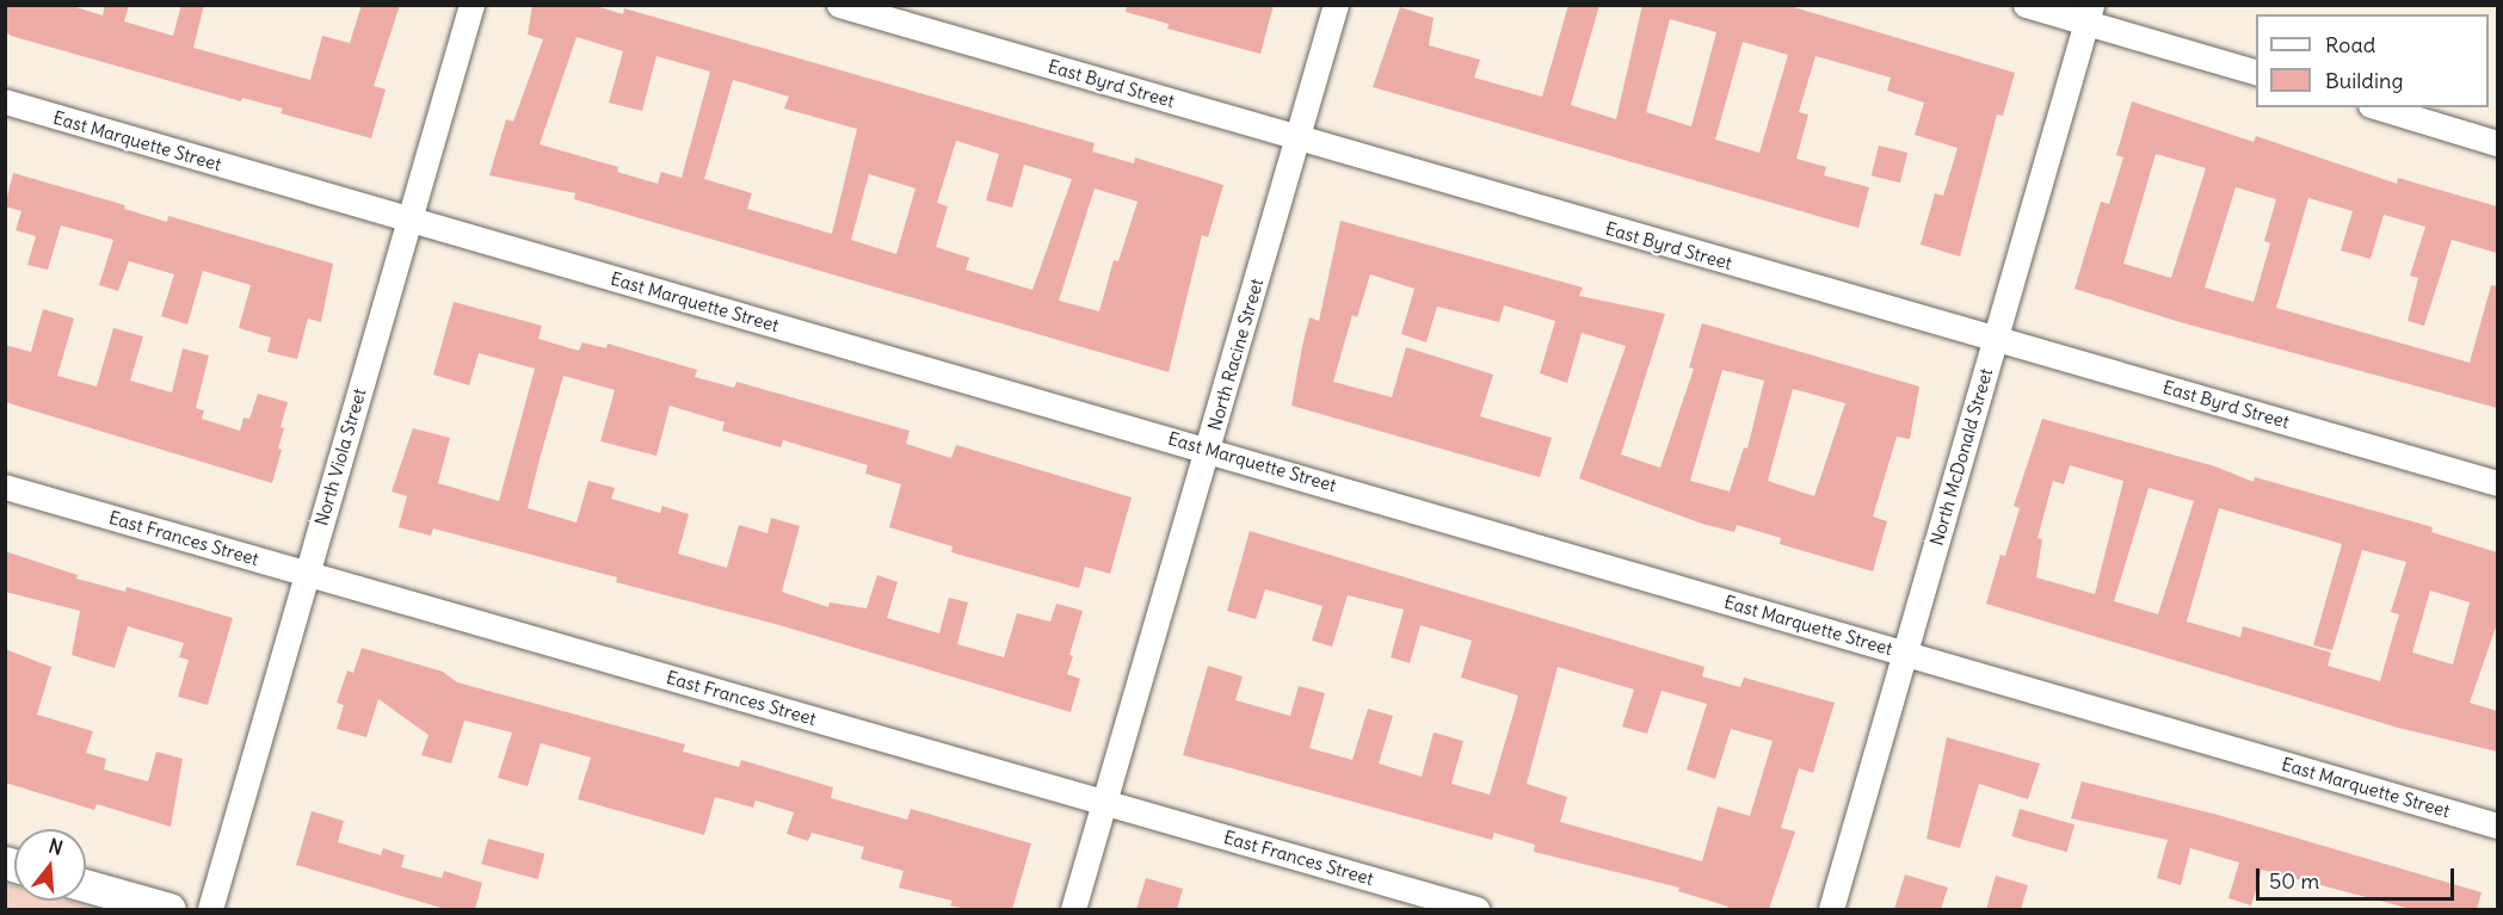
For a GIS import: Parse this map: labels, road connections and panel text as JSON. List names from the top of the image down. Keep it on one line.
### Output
{"streets":{"street":["East Byrd Street","East Marquette Street","North Racine Street","North Viola Street","North McDonald Street","East Frances Street"]},"crossings":[["East Byrd Street","North Racine Street"],["East Byrd Street","North McDonald Street"],["East Marquette Street","North Racine Street"],["East Marquette Street","North Viola Street"],["East Marquette Street","North McDonald Street"],["North Racine Street","East Frances Street"],["North Viola Street","East Frances Street"]],"legend":["Road","Building"],"scale_bar":"50 m","north":"top"}
